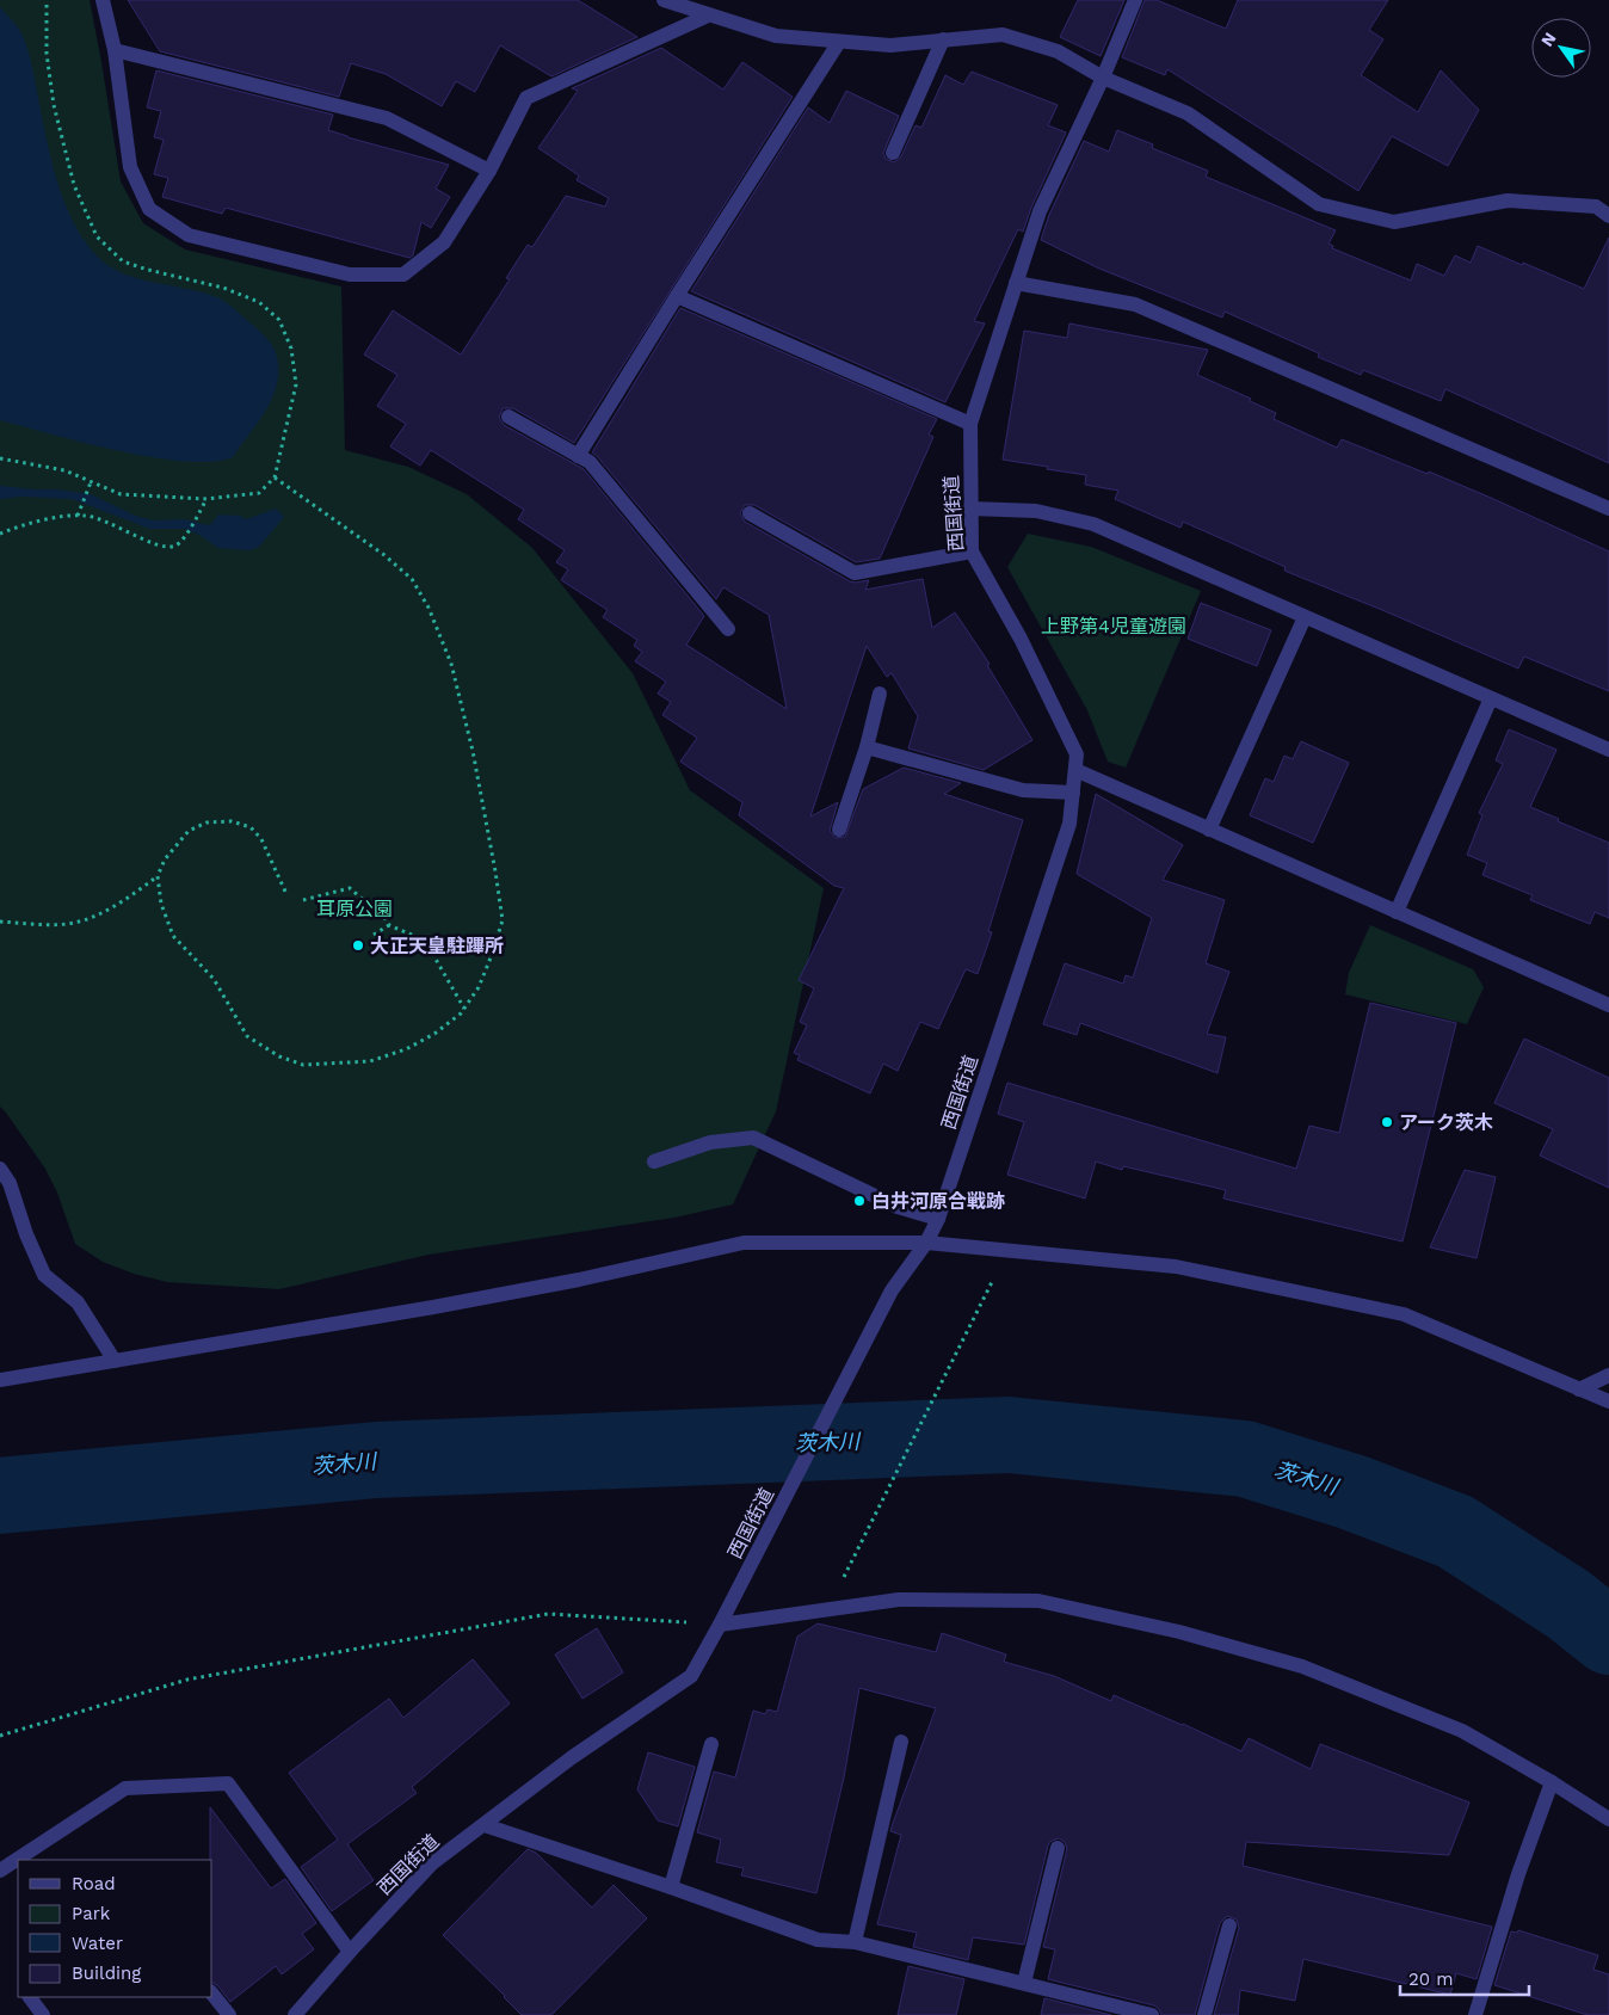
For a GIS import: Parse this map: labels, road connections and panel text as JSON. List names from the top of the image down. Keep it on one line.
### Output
{"streets":{"street":["西国街道"]},"water":["茨木川"],"parks":["上野第4児童遊園","耳原公園"],"places":["大正天皇駐蹕所","アーク茨木","白井河原合戦跡"],"legend":["Road","Park","Water","Building"],"scale_bar":"20 m","north":"top left"}
